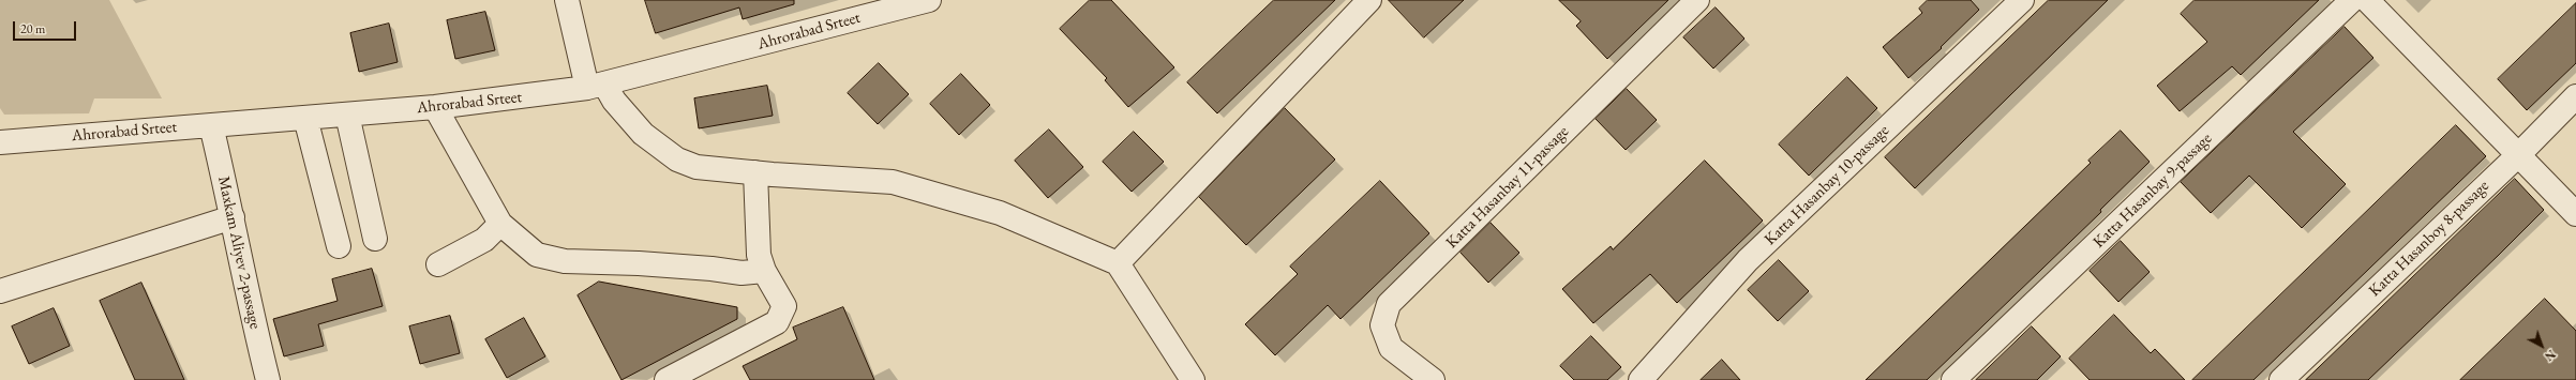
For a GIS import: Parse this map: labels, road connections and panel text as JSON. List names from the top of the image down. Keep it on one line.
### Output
{"streets":{"street":["Ahrorabad Srteet","Katta Hasanbay 10-passage","Katta Hasanbay 11-passage","Katta Hasanbay 9-passage","Katta Hasanboy 8-passage","Maxkam Aliyev 2-passage"]},"crossings":[["Ahrorabad Srteet","Maxkam Aliyev 2-passage"]],"scale_bar":"20 m","north":"bottom right"}
